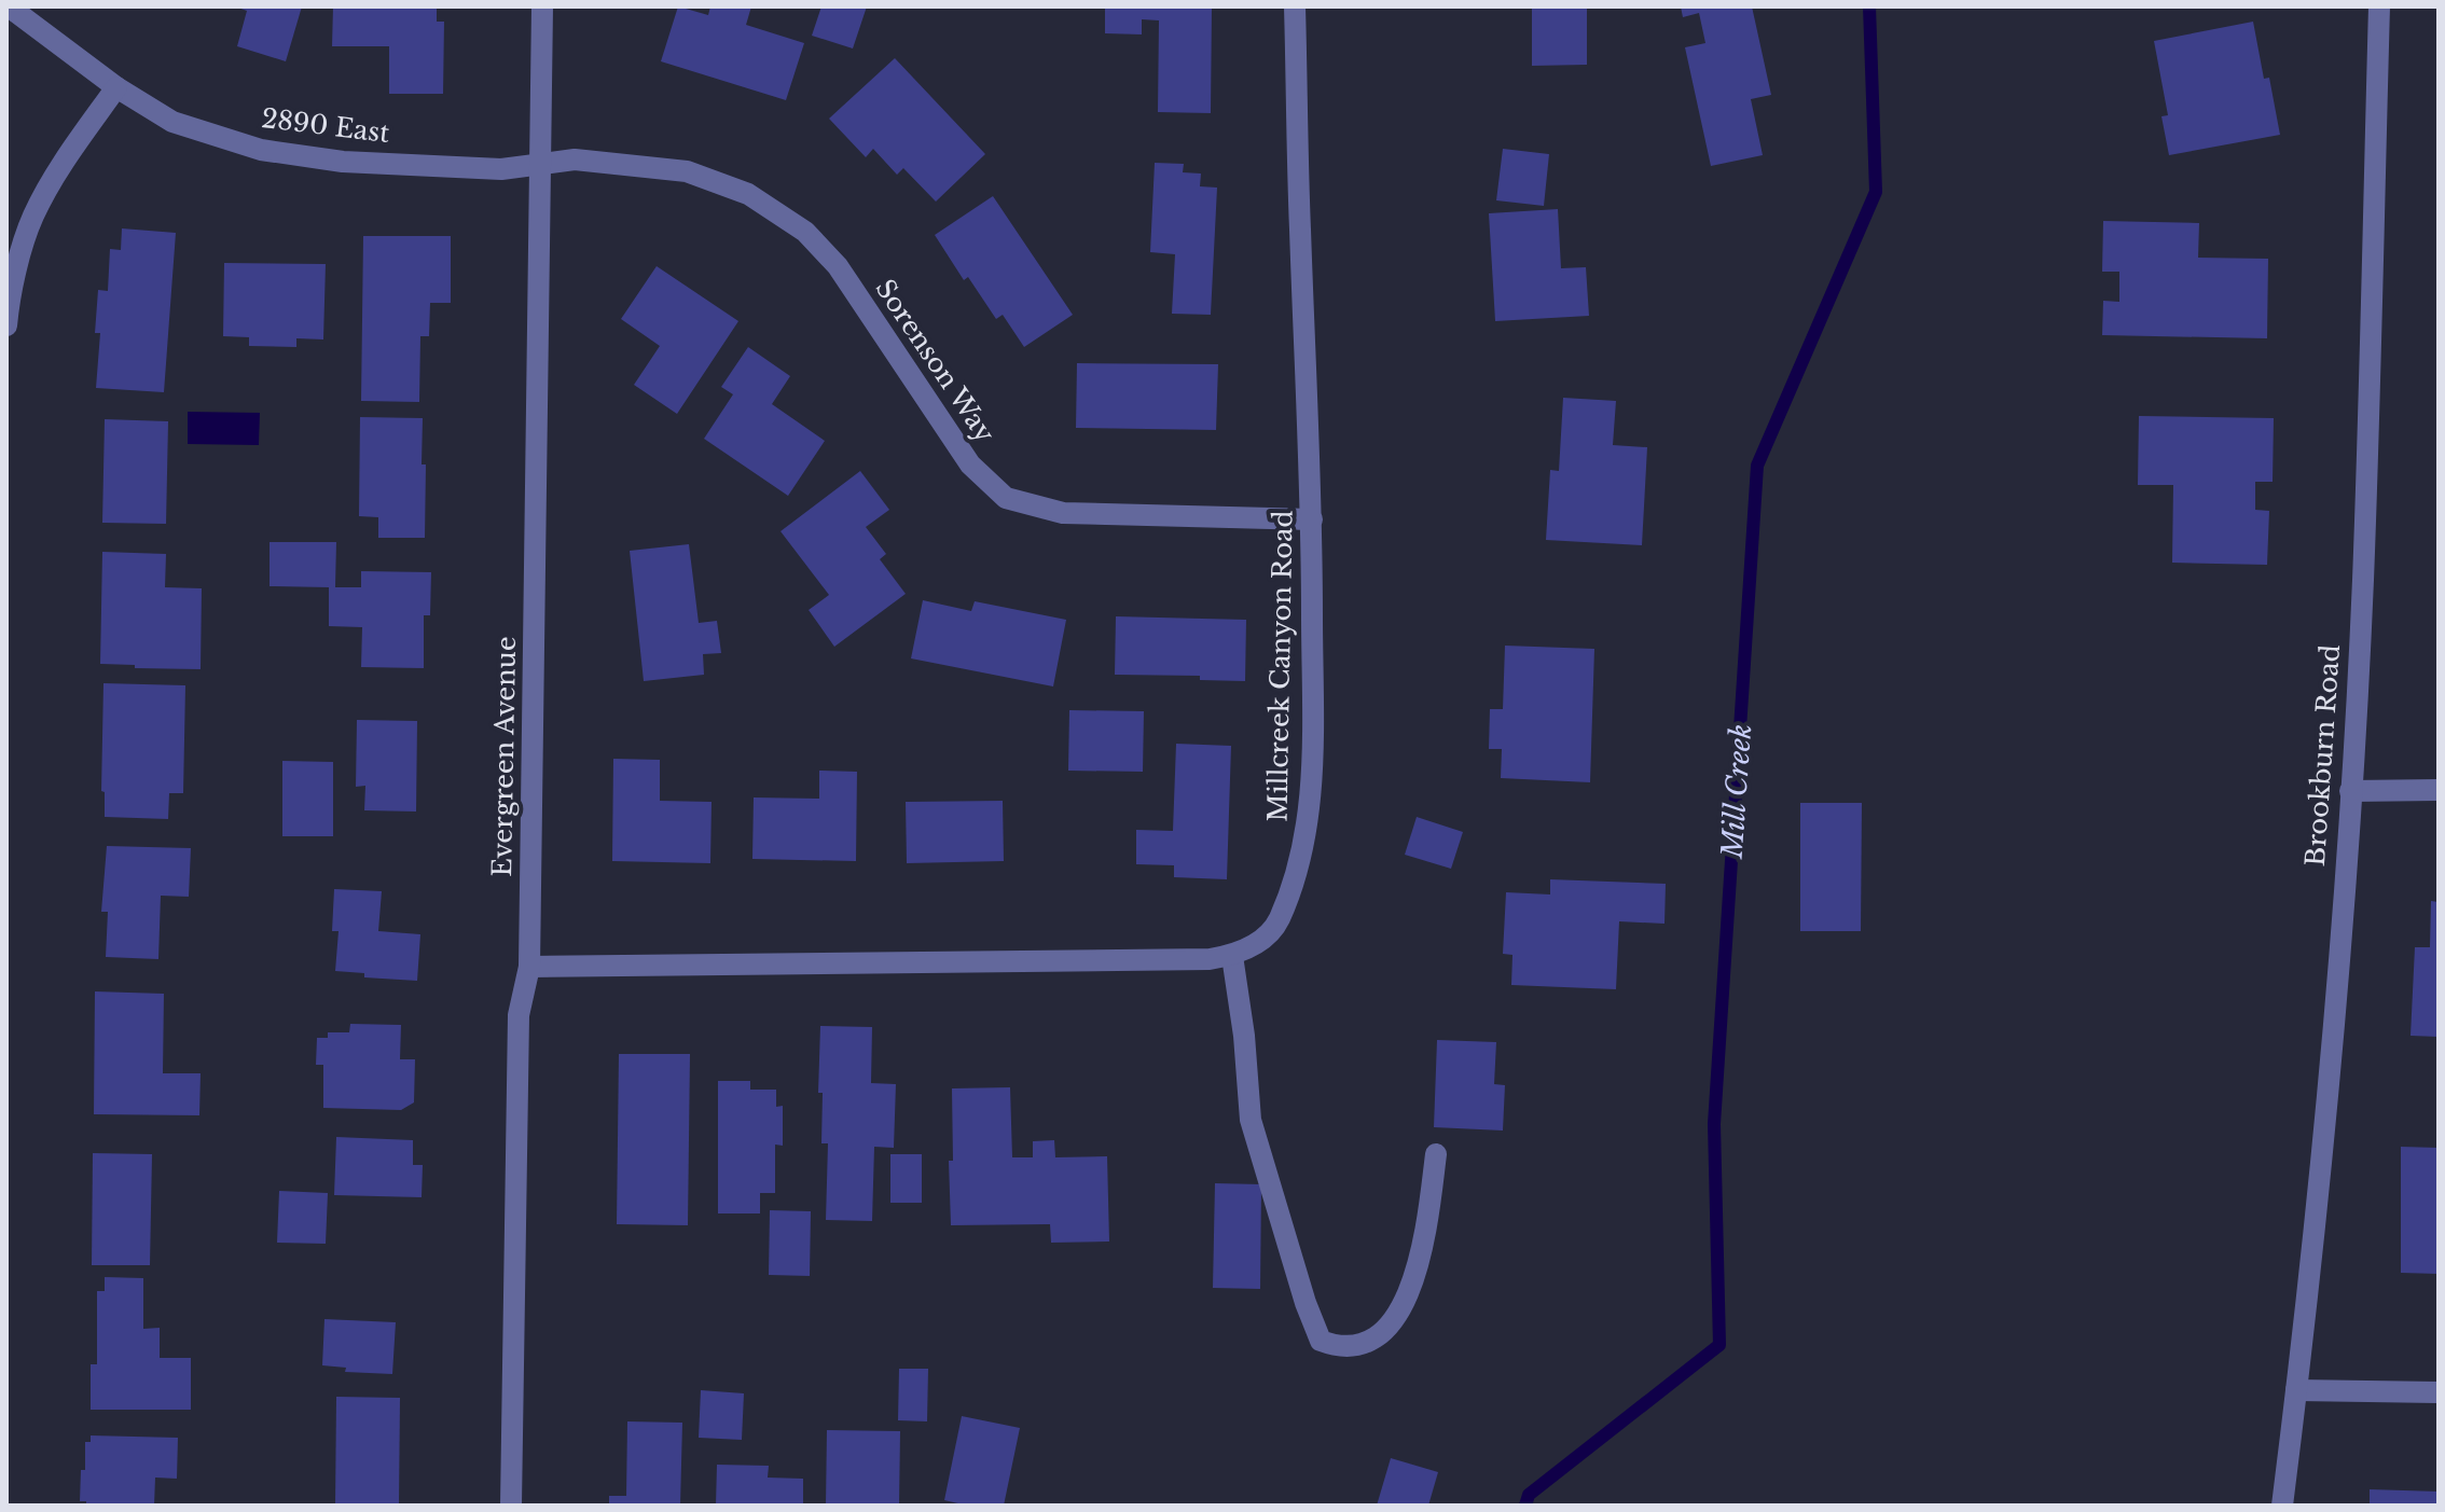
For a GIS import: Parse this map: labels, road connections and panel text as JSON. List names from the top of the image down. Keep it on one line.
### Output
{"streets":{"street":["2890 East","Sorenson Way","Millcreek Canyon Road","Brookburn Road","Evergreen Avenue"]},"crossings":[["2890 East","Sorenson Way"],["2890 East","Evergreen Avenue"],["Sorenson Way","Millcreek Canyon Road"],["Sorenson Way","Evergreen Avenue"],["Millcreek Canyon Road","Evergreen Avenue"]],"water":["Mill Creek"]}
